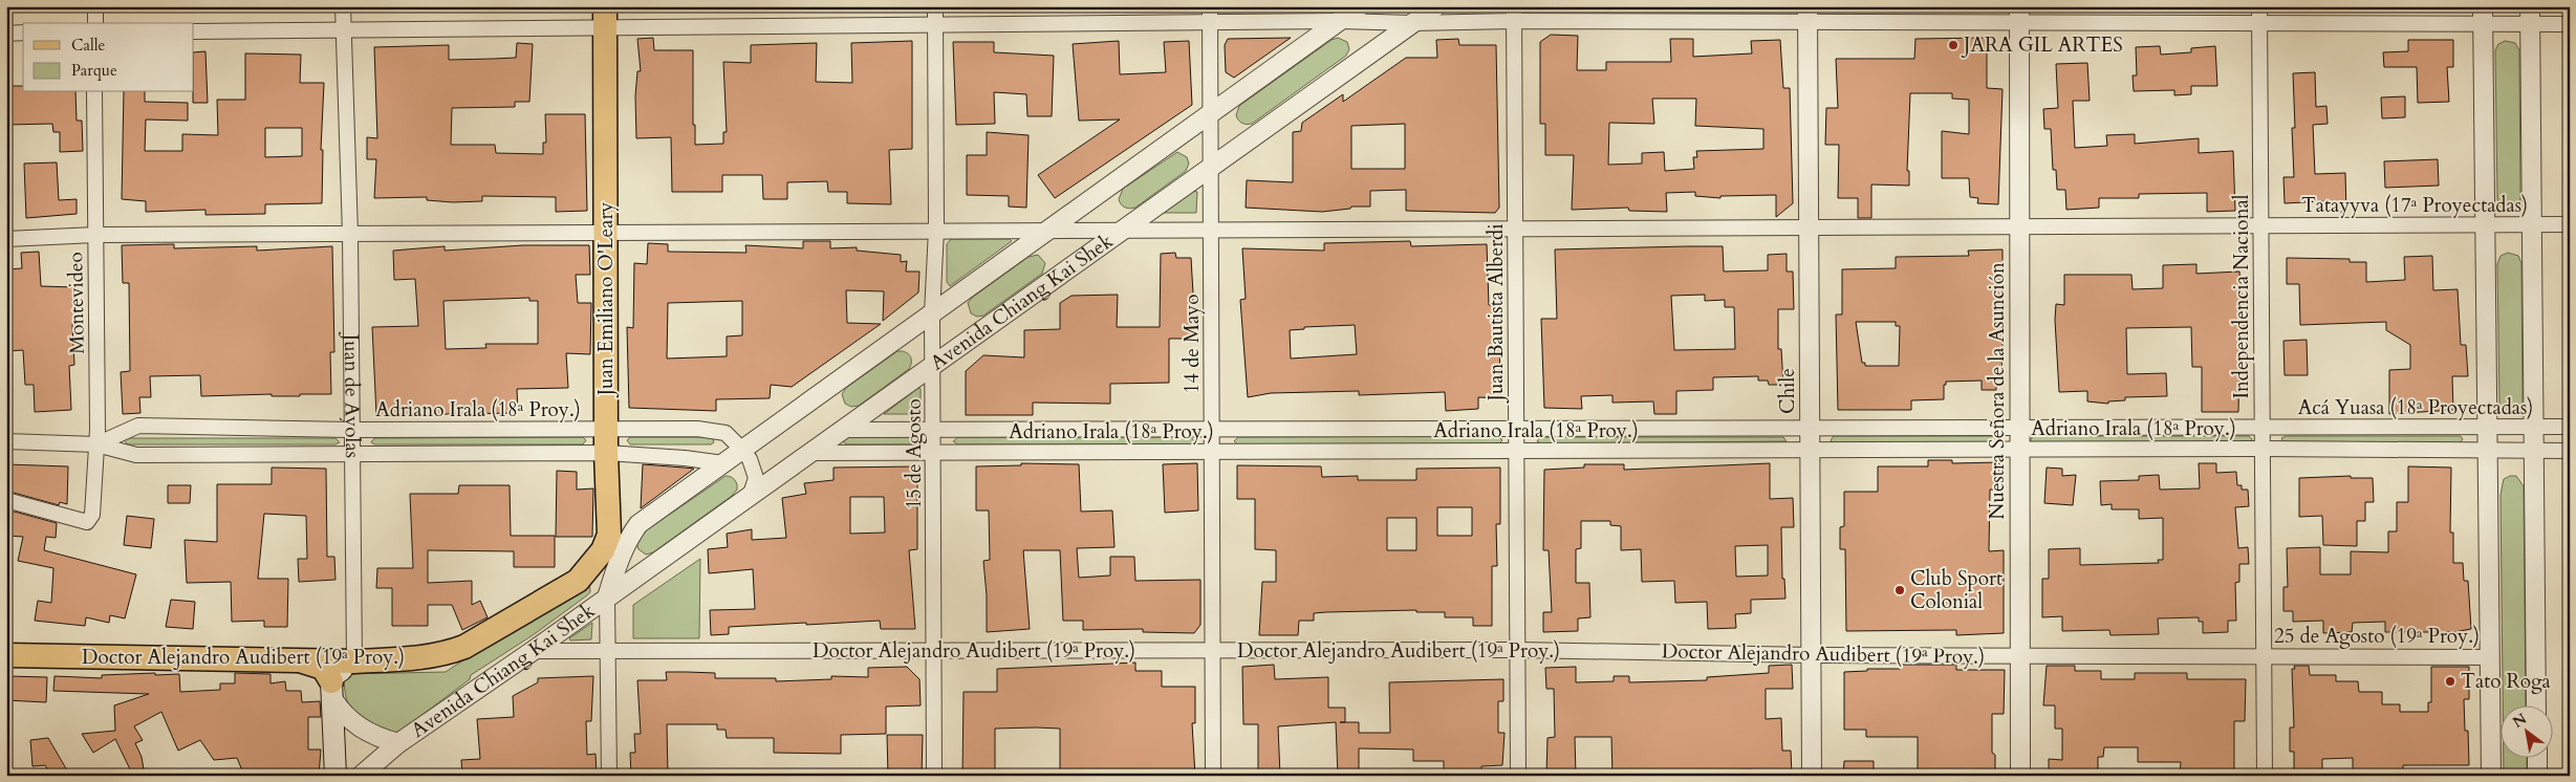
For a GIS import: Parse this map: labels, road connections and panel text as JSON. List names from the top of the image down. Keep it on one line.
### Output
{"streets":{"main road":["Juan Emiliano O'Leary","Avenida Chiang Kai Shek","Doctor Alejandro Audibert (19ª Proy.)"],"street":["Tatayyva (17ª Proyectadas)","Independencia Nacional","Montevideo","Juan Bautista Alberdi","14 de Mayo","Chile","Nuestra Señora de la Asunción","Juan de Ayolas","Acá Yuasa (18ª Proyectadas)","Adriano Irala (18ª Proy.)","15 de Agosto","25 de Agosto (19ª Proy.)"]},"crossings":[["Tatayyva (17ª Proyectadas)","Independencia Nacional"],["Tatayyva (17ª Proyectadas)","Juan Emiliano O'Leary"],["Tatayyva (17ª Proyectadas)","Avenida Chiang Kai Shek"],["Tatayyva (17ª Proyectadas)","Montevideo"],["Tatayyva (17ª Proyectadas)","Juan Bautista Alberdi"],["Tatayyva (17ª Proyectadas)","14 de Mayo"],["Tatayyva (17ª Proyectadas)","Chile"],["Tatayyva (17ª Proyectadas)","Nuestra Señora de la Asunción"],["Tatayyva (17ª Proyectadas)","Juan de Ayolas"],["Tatayyva (17ª Proyectadas)","15 de Agosto"],["Independencia Nacional","Acá Yuasa (18ª Proyectadas)"],["Independencia Nacional","Adriano Irala (18ª Proy.)"],["Independencia Nacional","25 de Agosto (19ª Proy.)"],["Independencia Nacional","Doctor Alejandro Audibert (19ª Proy.)"],["Juan Emiliano O'Leary","Avenida Chiang Kai Shek"],["Juan Emiliano O'Leary","Adriano Irala (18ª Proy.)"],["Avenida Chiang Kai Shek","14 de Mayo"],["Avenida Chiang Kai Shek","Adriano Irala (18ª Proy.)"],["Avenida Chiang Kai Shek","15 de Agosto"],["Avenida Chiang Kai Shek","Doctor Alejandro Audibert (19ª Proy.)"],["Montevideo","Adriano Irala (18ª Proy.)"],["Juan Bautista Alberdi","Adriano Irala (18ª Proy.)"],["Juan Bautista Alberdi","Doctor Alejandro Audibert (19ª Proy.)"],["14 de Mayo","Adriano Irala (18ª Proy.)"],["14 de Mayo","Doctor Alejandro Audibert (19ª Proy.)"],["Chile","Adriano Irala (18ª Proy.)"],["Chile","Doctor Alejandro Audibert (19ª Proy.)"],["Nuestra Señora de la Asunción","Adriano Irala (18ª Proy.)"],["Nuestra Señora de la Asunción","Doctor Alejandro Audibert (19ª Proy.)"],["Juan de Ayolas","Adriano Irala (18ª Proy.)"],["Juan de Ayolas","Doctor Alejandro Audibert (19ª Proy.)"],["Acá Yuasa (18ª Proyectadas)","Adriano Irala (18ª Proy.)"],["Adriano Irala (18ª Proy.)","15 de Agosto"],["15 de Agosto","Doctor Alejandro Audibert (19ª Proy.)"],["25 de Agosto (19ª Proy.)","Doctor Alejandro Audibert (19ª Proy.)"]],"places":["JARA GIL ARTES","Club Sport Colonial","Tato Roga"],"legend":["Calle","Parque"],"north":"top left"}
